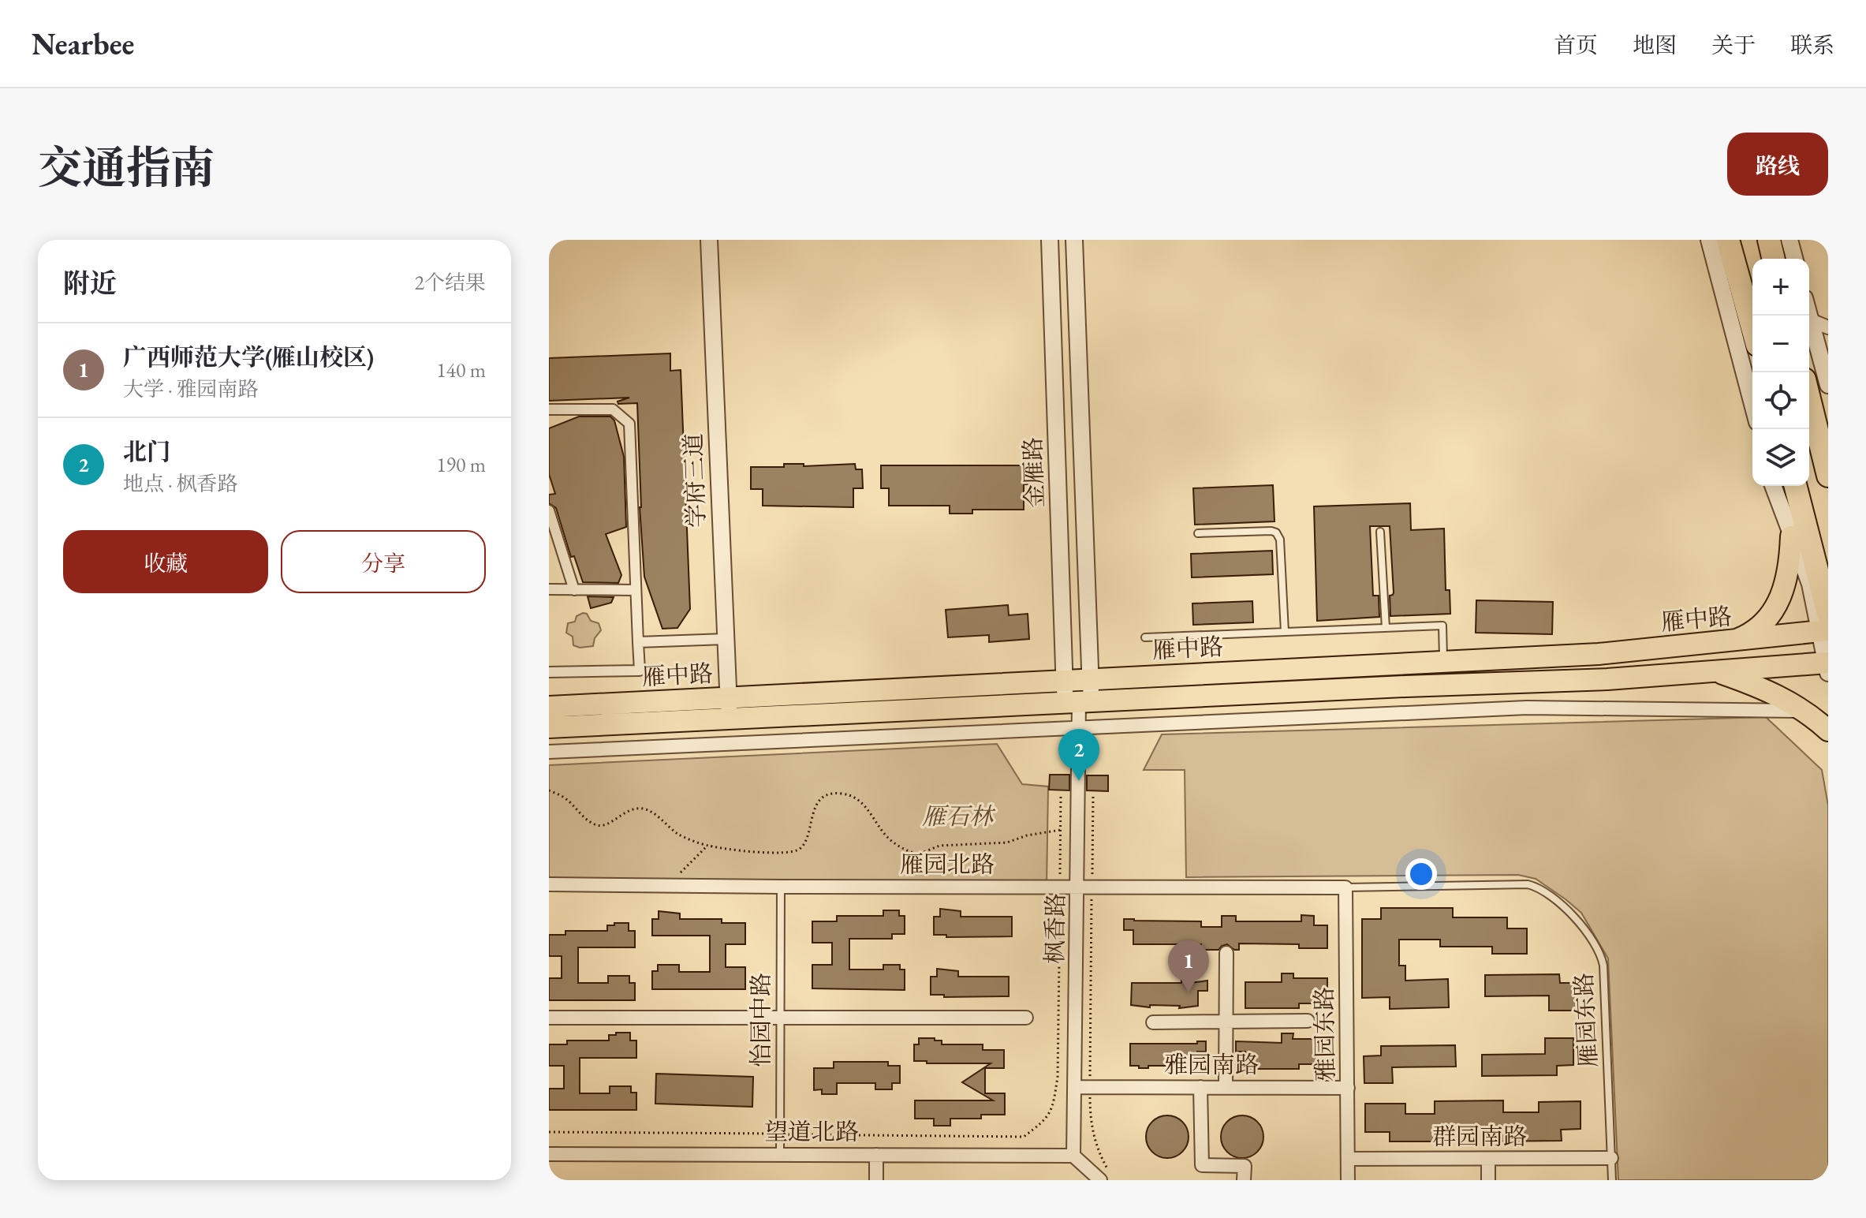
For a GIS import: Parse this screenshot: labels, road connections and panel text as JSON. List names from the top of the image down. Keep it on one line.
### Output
{"streets":{"main road":["雁中路"],"street":["金雁路","学府三道","雁园北路","枫香路","雅园东路","雅园南路","望道北路","群园南路"],"lane":["怡园中路","雁园东路"]},"crossings":[["金雁路","雁中路"],["金雁路","枫香路"],["学府三道","雁中路"],["雁中路","枫香路"],["雁园北路","枫香路"],["雁园北路","怡园中路"],["雁园北路","雁园东路"],["雁园北路","雅园东路"],["枫香路","雅园南路"],["枫香路","望道北路"],["怡园中路","望道北路"],["雁园东路","雅园东路"],["雁园东路","群园南路"],["雅园东路","雅园南路"],["雅园东路","群园南路"]],"parks":["雁石林"],"page":{"header":"Nearbee","nav":["首页","地图","关于","联系"],"title":"交通指南","buttons":["路线",["收藏","分享"]],"heading":["附近","2个结果"],"map_buttons":["+","−"],"list":[{"mark":"1","name":"广西师范大学(雁山校区)","note":"大学 · 雅园南路","value":"140 m"},{"mark":"2","name":"北门","note":"地点 · 枫香路","value":"190 m"}],"pins":["2","1"]}}
